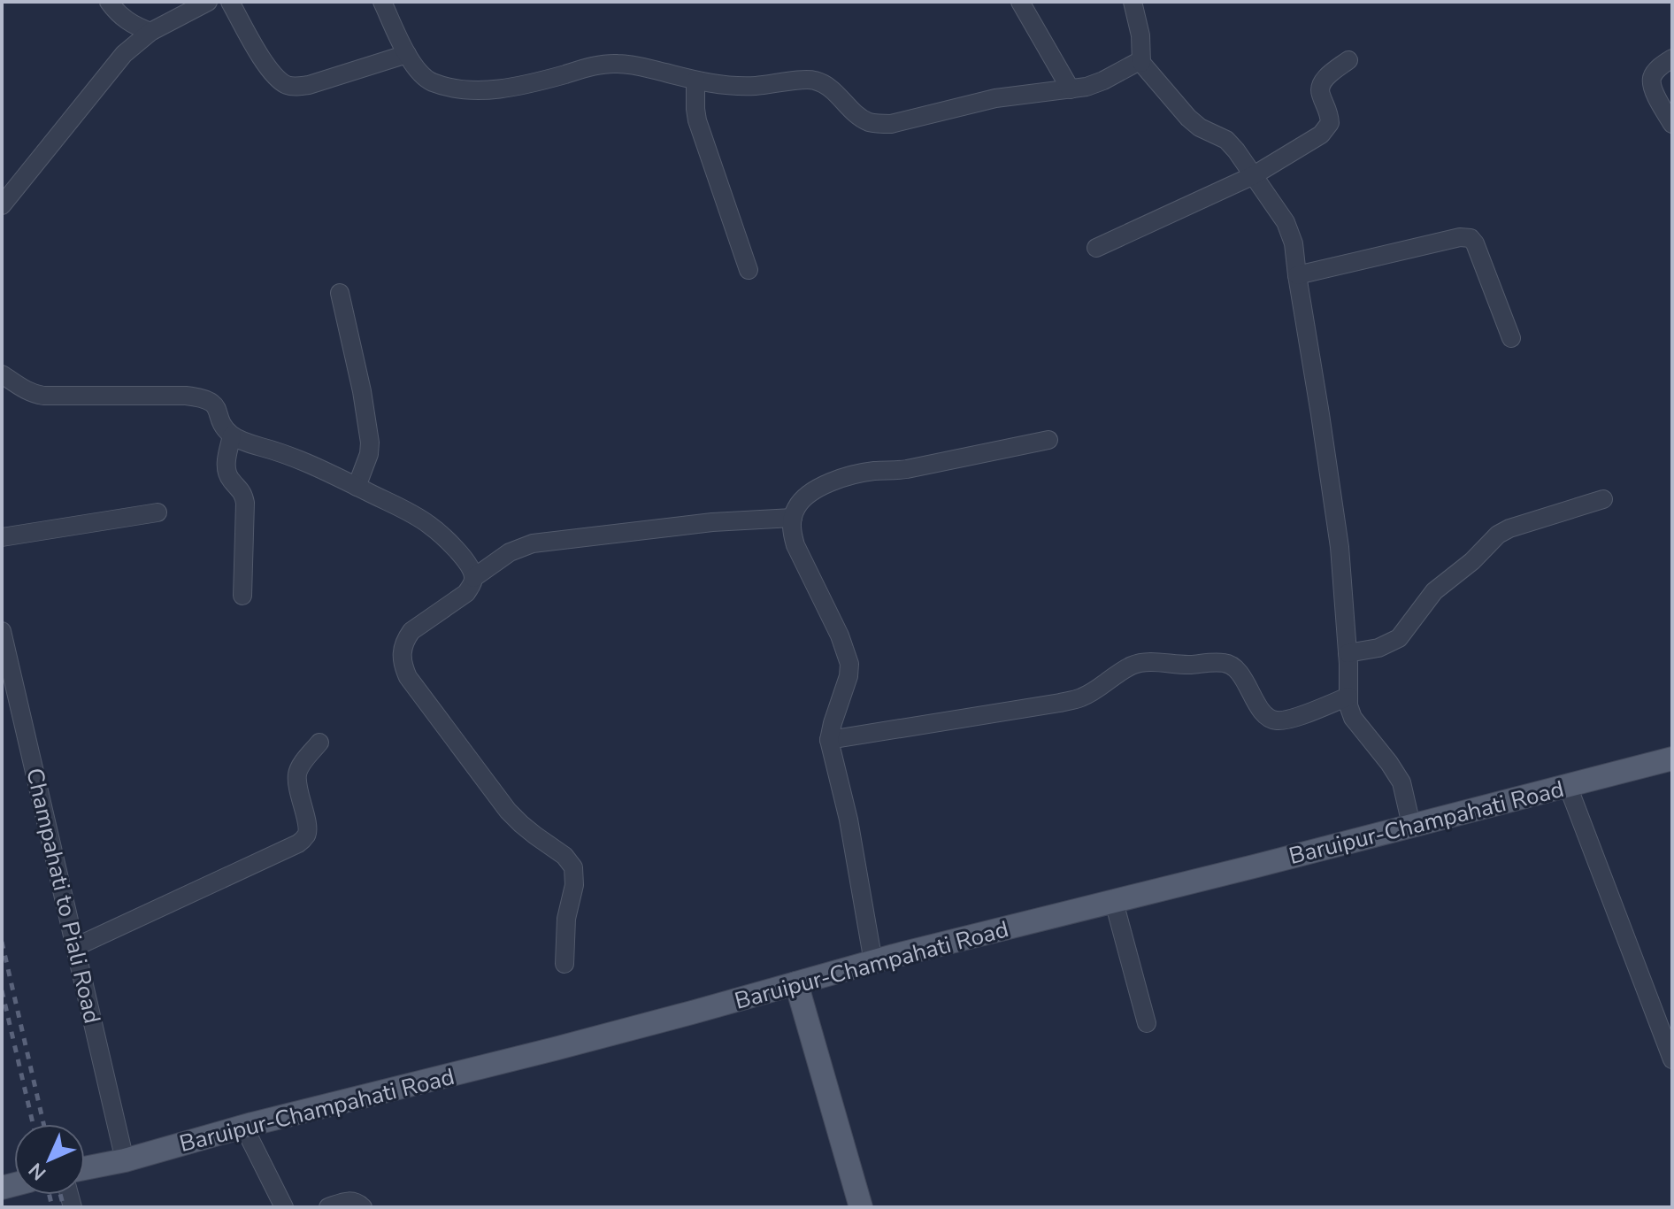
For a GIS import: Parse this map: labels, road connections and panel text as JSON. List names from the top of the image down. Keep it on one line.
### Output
{"streets":{"main road":["Baruipur-Champahati Road"],"street":["Champahati to Piali Road"]},"crossings":[["Baruipur-Champahati Road","Champahati to Piali Road"]],"north":"bottom left"}
